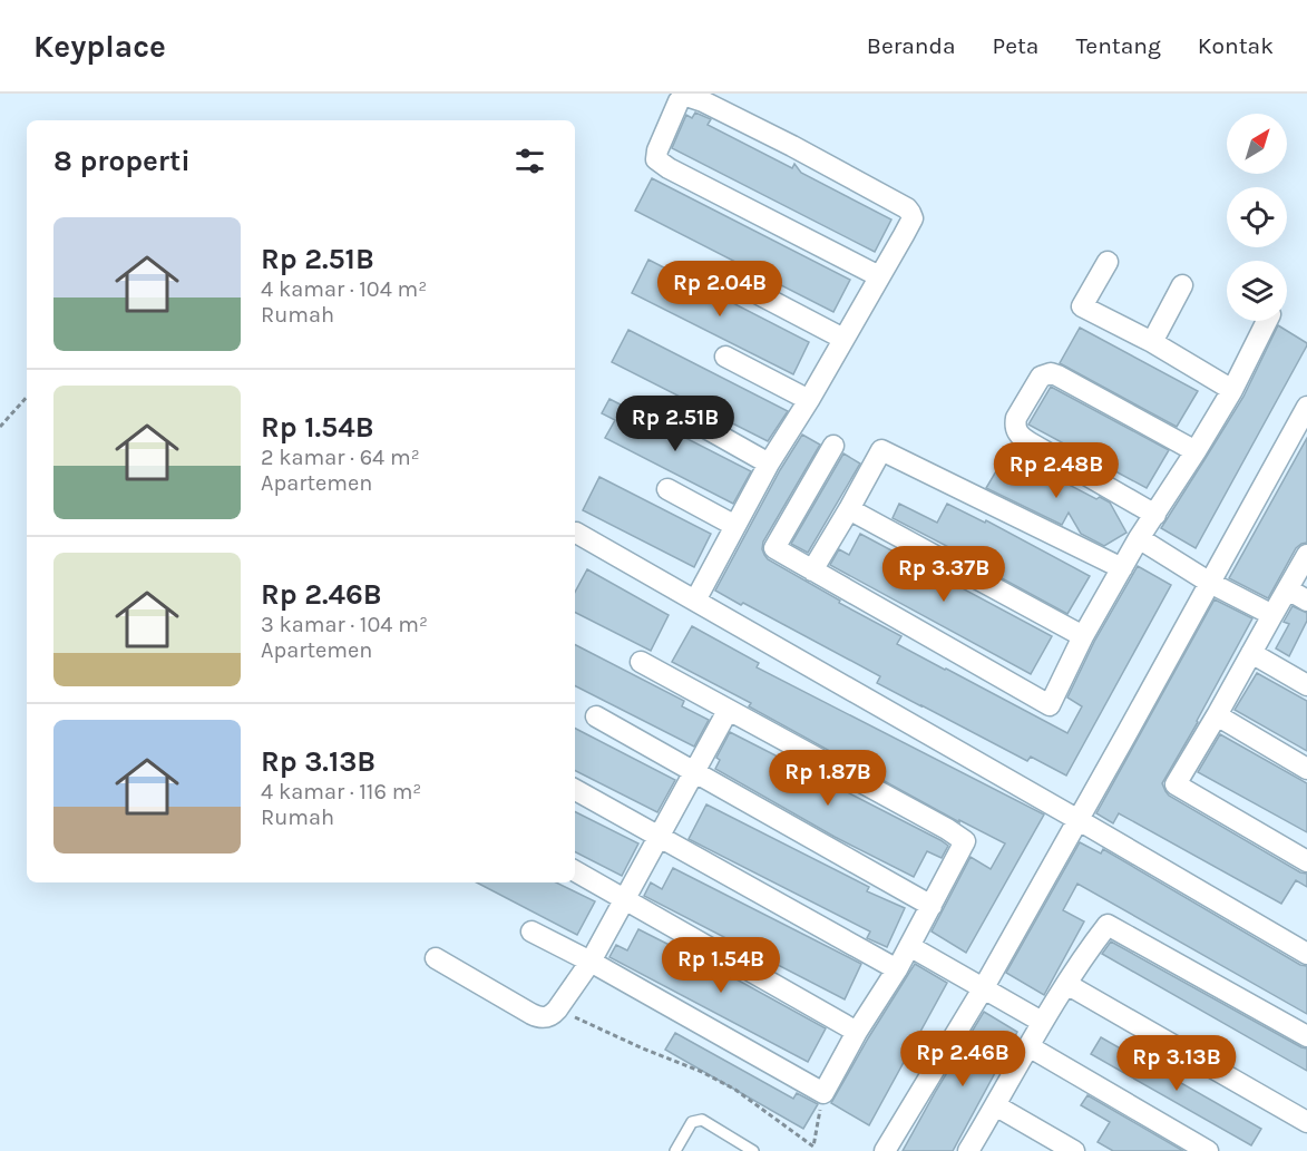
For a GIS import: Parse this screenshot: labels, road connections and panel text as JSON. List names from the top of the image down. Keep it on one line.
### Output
{"north":"top right","page":{"header":"Keyplace","nav":["Beranda","Peta","Tentang","Kontak"],"heading":"8 properti","list":[{"name":"Rp 2.51B","note":"4 kamar · 104 m² · Rumah"},{"name":"Rp 1.54B","note":"2 kamar · 64 m² · Apartemen"},{"name":"Rp 2.46B","note":"3 kamar · 104 m² · Apartemen"},{"name":"Rp 3.13B","note":"4 kamar · 116 m² · Rumah"}],"price":["Rp 2.04B","Rp 2.51B","Rp 2.48B","Rp 3.37B","Rp 1.87B","Rp 1.54B","Rp 2.46B","Rp 3.13B"]}}
